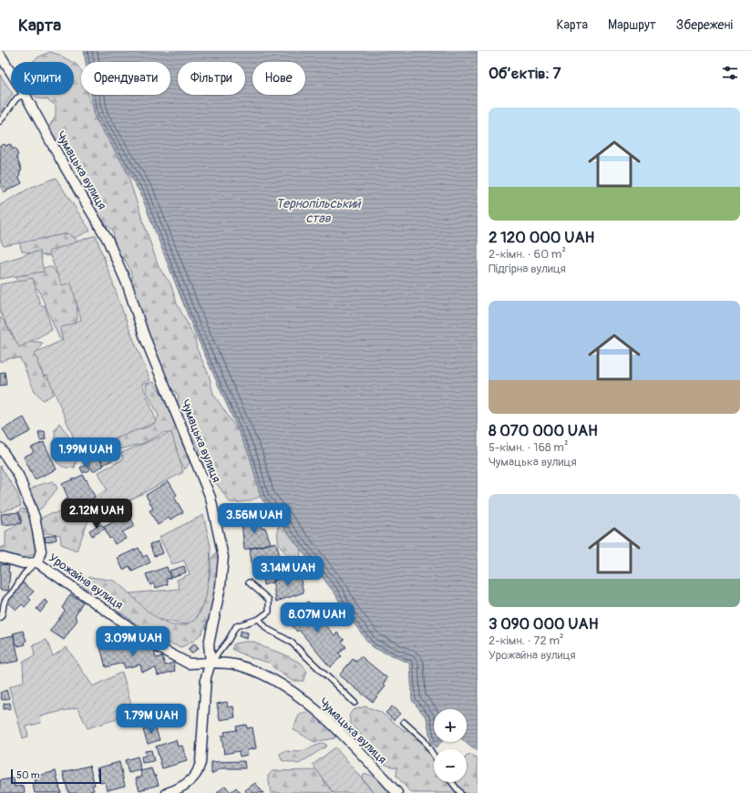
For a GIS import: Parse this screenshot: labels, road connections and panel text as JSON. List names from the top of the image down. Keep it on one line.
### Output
{"streets":{"street":["Чумацька вулиця","Урожайна вулиця"]},"crossings":[["Чумацька вулиця","Урожайна вулиця"]],"water":["Тернопільський став"],"scale_bar":"50 m","page":{"header":"Карта","nav":["Карта","Маршрут","Збережені"],"heading":"Об’єктів: 7","chip":["Купити","Орендувати","Фільтри","Нове"],"list":[{"name":"2 120 000 UAH","note":"2-кімн. · 60 m² · Підгірна вулиця"},{"name":"8 070 000 UAH","note":"5-кімн. · 168 m² · Чумацька вулиця"},{"name":"3 090 000 UAH","note":"2-кімн. · 72 m² · Урожайна вулиця"}],"price":["1.99M UAH","2.12M UAH","3.56M UAH","3.14M UAH","8.07M UAH","3.09M UAH","1.79M UAH"],"map_buttons":["+","−"],"scale":"50 m"}}
